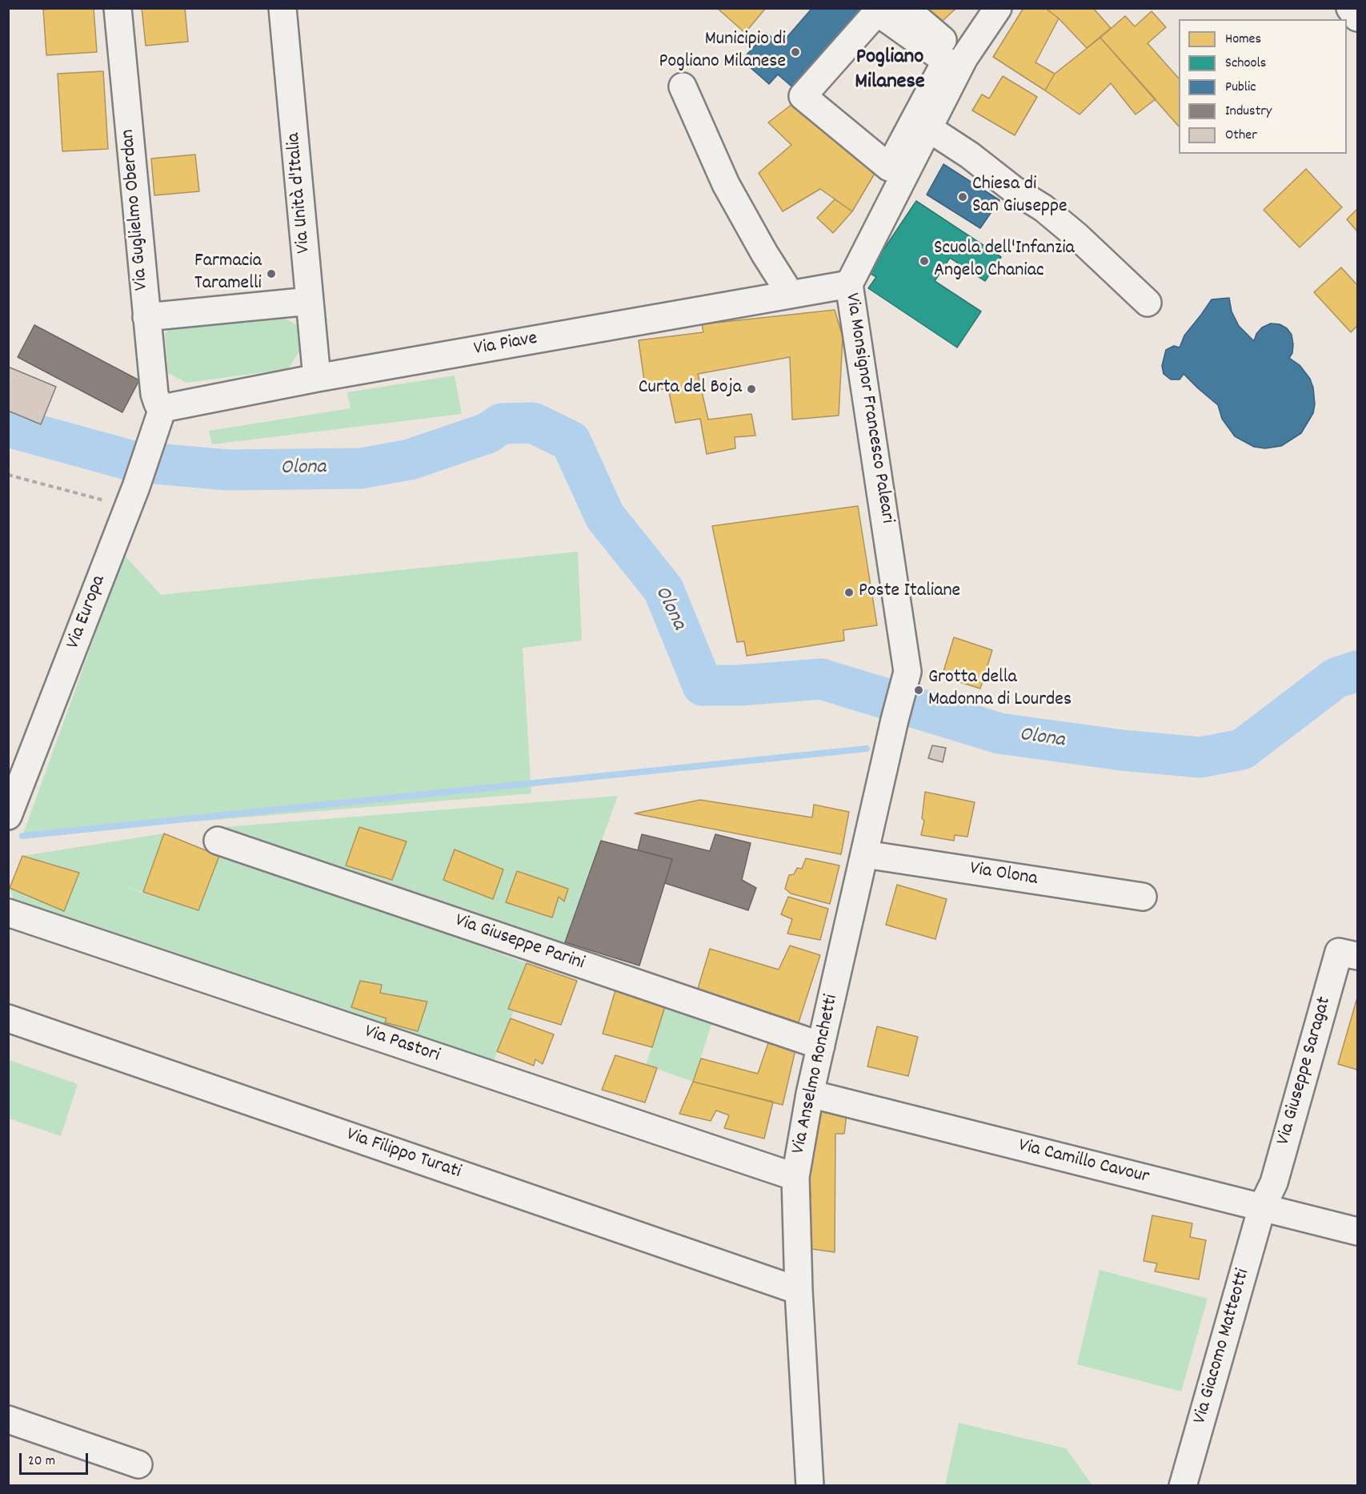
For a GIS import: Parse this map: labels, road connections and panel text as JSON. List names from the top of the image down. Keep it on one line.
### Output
{"streets":{"street":["Via Unità d'Italia","Via Guglielmo Oberdan","Via Piave","Via Monsignor Francesco Paleari","Via Europa","Via Olona","Via Giuseppe Parini","Via Pastori","Via Giuseppe Saragat","Via Anselmo Ronchetti","Via Filippo Turati","Via Camillo Cavour","Via Giacomo Matteotti"]},"crossings":[["Via Unità d'Italia","Via Piave"],["Via Guglielmo Oberdan","Via Piave"],["Via Guglielmo Oberdan","Via Europa"],["Via Piave","Via Monsignor Francesco Paleari"],["Via Piave","Via Europa"],["Via Monsignor Francesco Paleari","Via Anselmo Ronchetti"],["Via Olona","Via Anselmo Ronchetti"],["Via Giuseppe Parini","Via Anselmo Ronchetti"],["Via Pastori","Via Anselmo Ronchetti"],["Via Giuseppe Saragat","Via Camillo Cavour"],["Via Giuseppe Saragat","Via Giacomo Matteotti"],["Via Anselmo Ronchetti","Via Filippo Turati"],["Via Anselmo Ronchetti","Via Camillo Cavour"],["Via Camillo Cavour","Via Giacomo Matteotti"]],"districts":["Pogliano Milanese"],"water":["Olona"],"places":["Municipio di Pogliano Milanese","Chiesa di San Giuseppe","Scuola dell'Infanzia Angelo Chaniac","Farmacia Taramelli","Curta del Boja","Poste Italiane","Grotta della Madonna di Lourdes"],"legend":["Homes","Schools","Public","Industry","Other"],"scale_bar":"20 m"}
